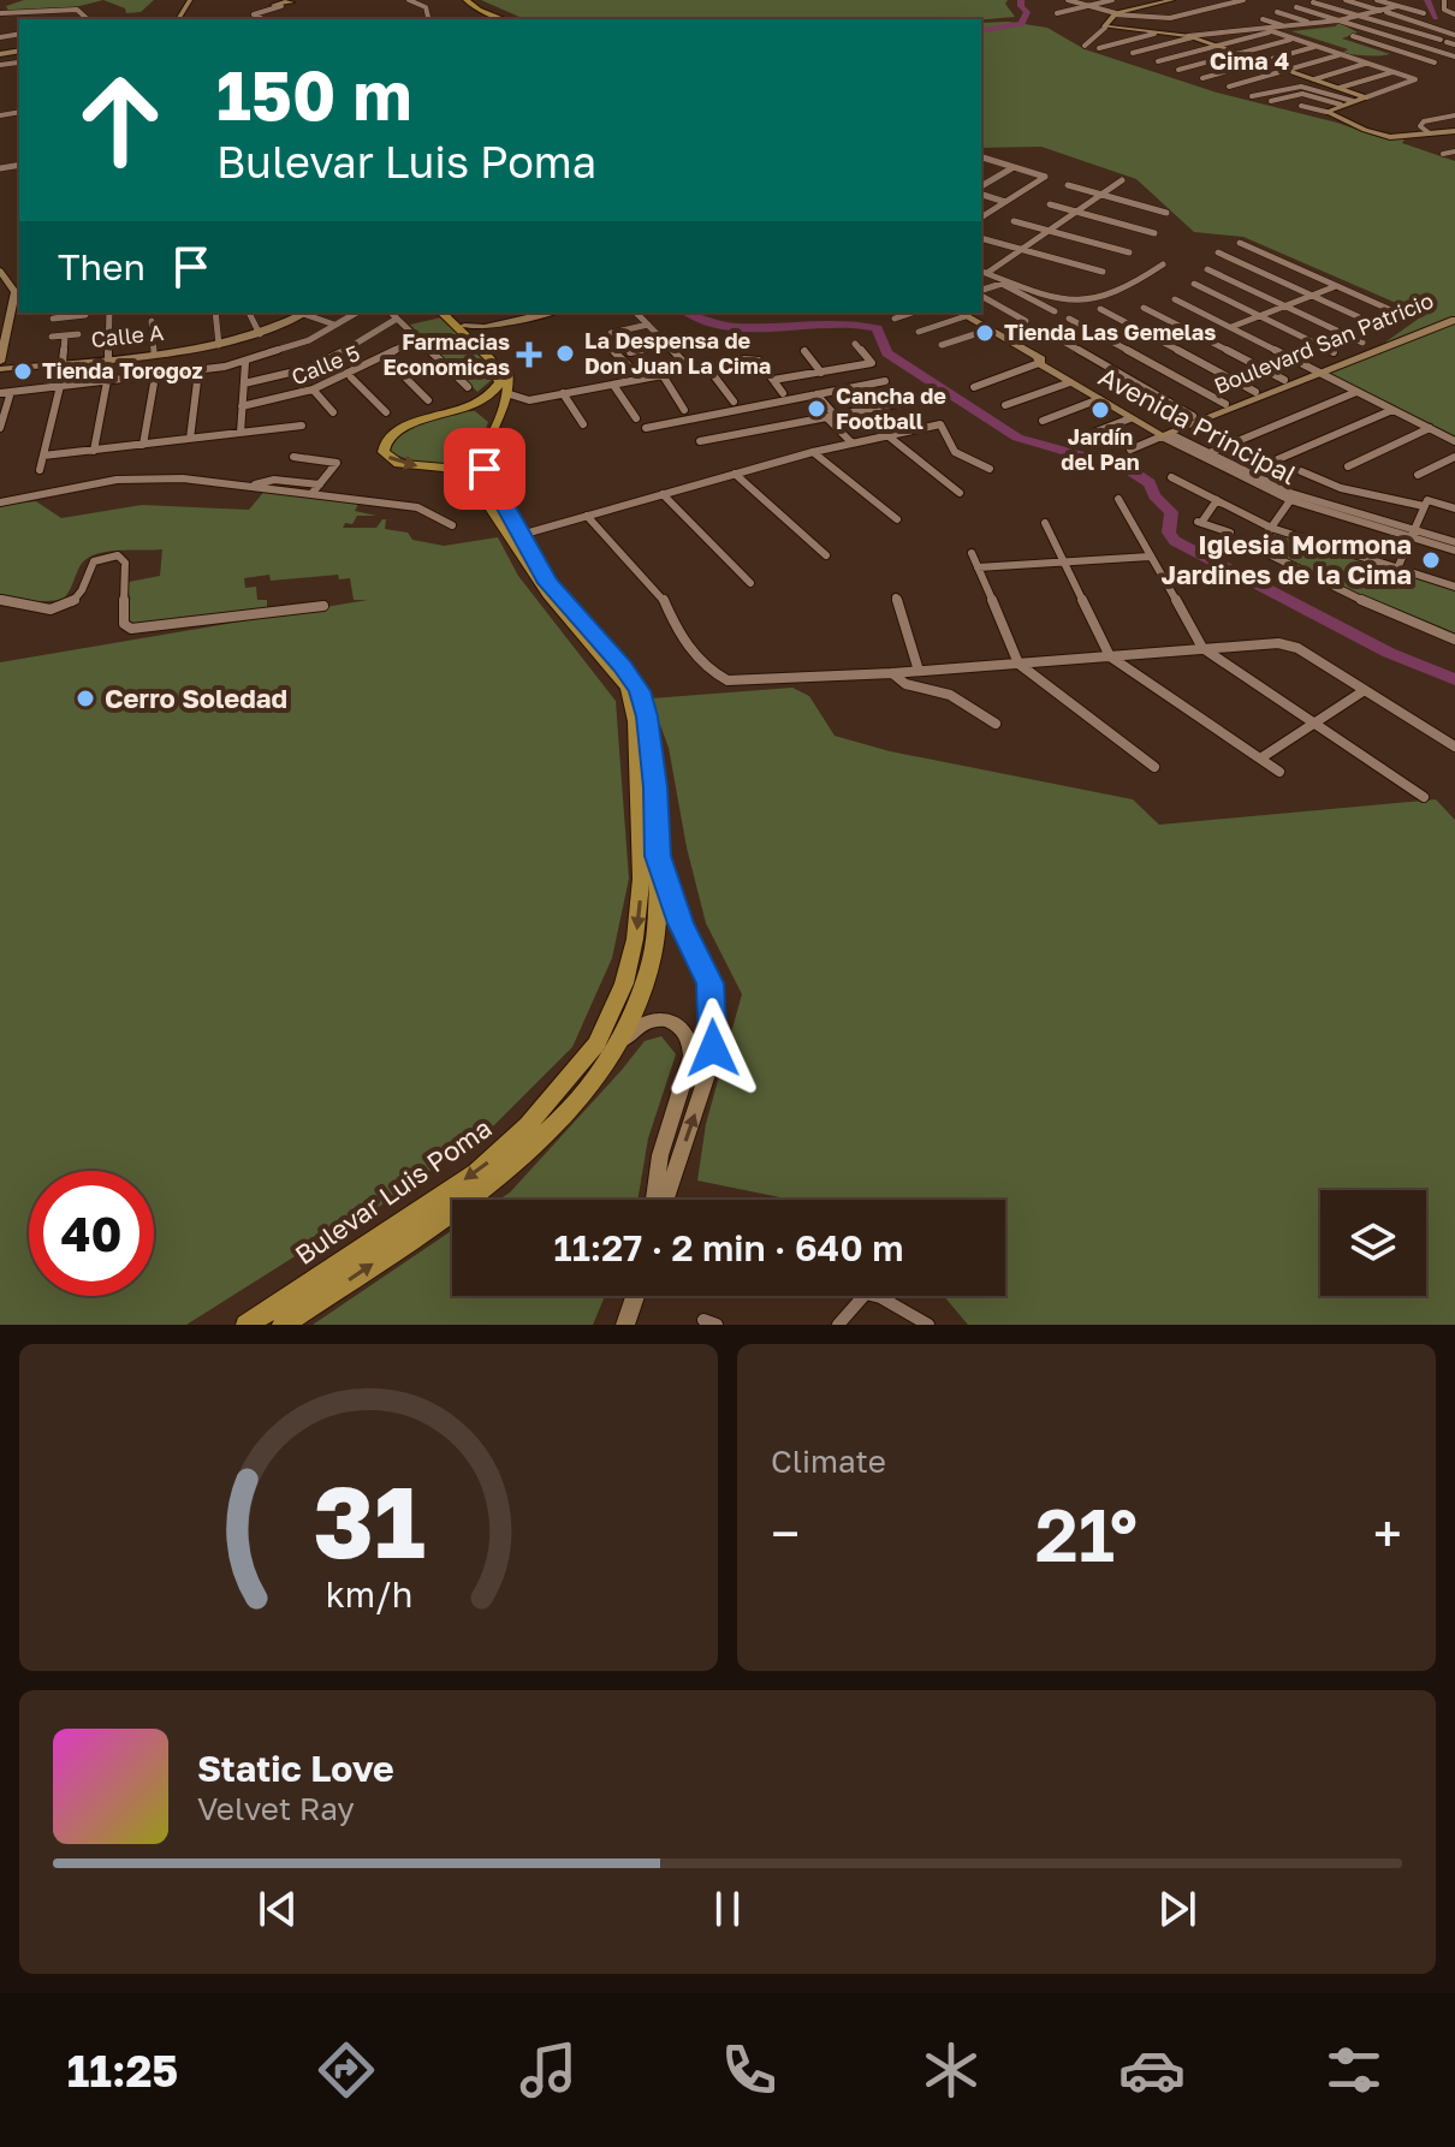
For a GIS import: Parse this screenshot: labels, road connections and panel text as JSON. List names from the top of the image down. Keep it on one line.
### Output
{"streets":{"highway":["Bulevar Luis Poma"],"street":["Calle A","Boulevard San Patricio","Calle 5","Avenida Principal"]},"crossings":[["Boulevard San Patricio","Avenida Principal"]],"districts":["Cima 4"],"places":{"other":["Tienda Las Gemelas","La Despensa de Don Juan La Cima","Tienda Torogoz","Cancha de Football","Jardín del Pan","Iglesia Mormona Jardines de la Cima","Cerro Soledad"],"health":["Farmacias Economicas"]},"page":{"turn":["150 m","Bulevar Luis Poma"],"then":"Then","limit":"40","trip":"11:27 · 2 min · 640 m","tile":"Climate","heat":["−","21°","+"],"song":["Static Love","Velvet Ray"],"tabs":"11:25","gauge":["31","km/h"]}}
